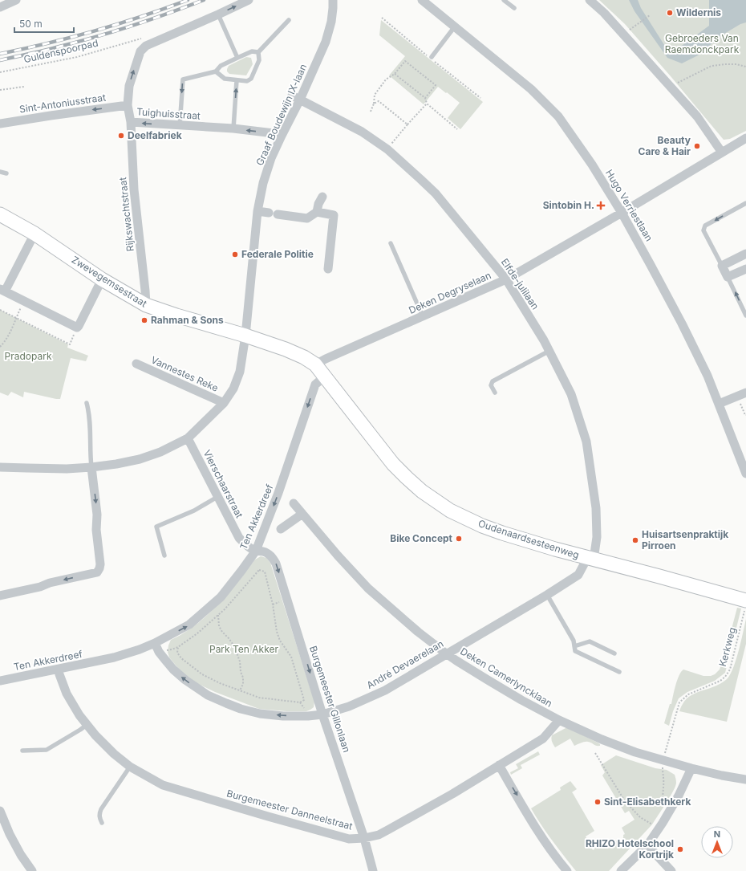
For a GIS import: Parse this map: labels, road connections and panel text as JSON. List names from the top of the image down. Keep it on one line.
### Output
{"streets":{"main road":["Zwevegemsestraat","Oudenaardsesteenweg"],"street":["Sint-Antoniusstraat","Tuighuisstraat","Graaf Boudewijn IX-laan","Hugo Verriestlaan","Rijkswachtstraat","Elfde-julilaan","Deken Degryselaan","Vannestes Reke","Vierschaarstraat","Ten Akkerdreef","André Devaerelaan","Deken Camerlyncklaan","Burgemeester Gillonlaan","Burgemeester Danneelstraat"],"path":["Guldenspoorpad","Kerkweg"]},"crossings":[["Sint-Antoniusstraat","Tuighuisstraat"],["Tuighuisstraat","Graaf Boudewijn IX-laan"],["Tuighuisstraat","Rijkswachtstraat"],["Graaf Boudewijn IX-laan","Zwevegemsestraat"],["Graaf Boudewijn IX-laan","Elfde-julilaan"],["Graaf Boudewijn IX-laan","Vannestes Reke"],["Graaf Boudewijn IX-laan","Vierschaarstraat"],["Graaf Boudewijn IX-laan","Oudenaardsesteenweg"],["Hugo Verriestlaan","Deken Degryselaan"],["Rijkswachtstraat","Zwevegemsestraat"],["Zwevegemsestraat","Oudenaardsesteenweg"],["Elfde-julilaan","Deken Degryselaan"],["Elfde-julilaan","Oudenaardsesteenweg"],["Elfde-julilaan","André Devaerelaan"],["Deken Degryselaan","Oudenaardsesteenweg"],["Vierschaarstraat","Ten Akkerdreef"],["Vierschaarstraat","Burgemeester Gillonlaan"],["Ten Akkerdreef","Oudenaardsesteenweg"],["Ten Akkerdreef","André Devaerelaan"],["Ten Akkerdreef","Burgemeester Gillonlaan"],["Ten Akkerdreef","Burgemeester Danneelstraat"],["Oudenaardsesteenweg","Kerkweg"],["Oudenaardsesteenweg","André Devaerelaan"],["Kerkweg","Deken Camerlyncklaan"],["André Devaerelaan","Deken Camerlyncklaan"],["André Devaerelaan","Burgemeester Gillonlaan"],["Deken Camerlyncklaan","Burgemeester Danneelstraat"],["Burgemeester Gillonlaan","Burgemeester Danneelstraat"]],"one_way":["Sint-Antoniusstraat","André Devaerelaan","Burgemeester Gillonlaan"],"parks":["Gebroeders Van Raemdonckpark","Pradopark","Park Ten Akker"],"places":{"other":["Wildernis","Deelfabriek","Beauty Care & Hair","Federale Politie","Rahman & Sons","Bike Concept","Huisartsenpraktijk Pirroen","Sint-Elisabethkerk","RHIZO Hotelschool Kortrijk"],"health":["Sintobin H."]},"scale_bar":"50 m","north":"top"}
